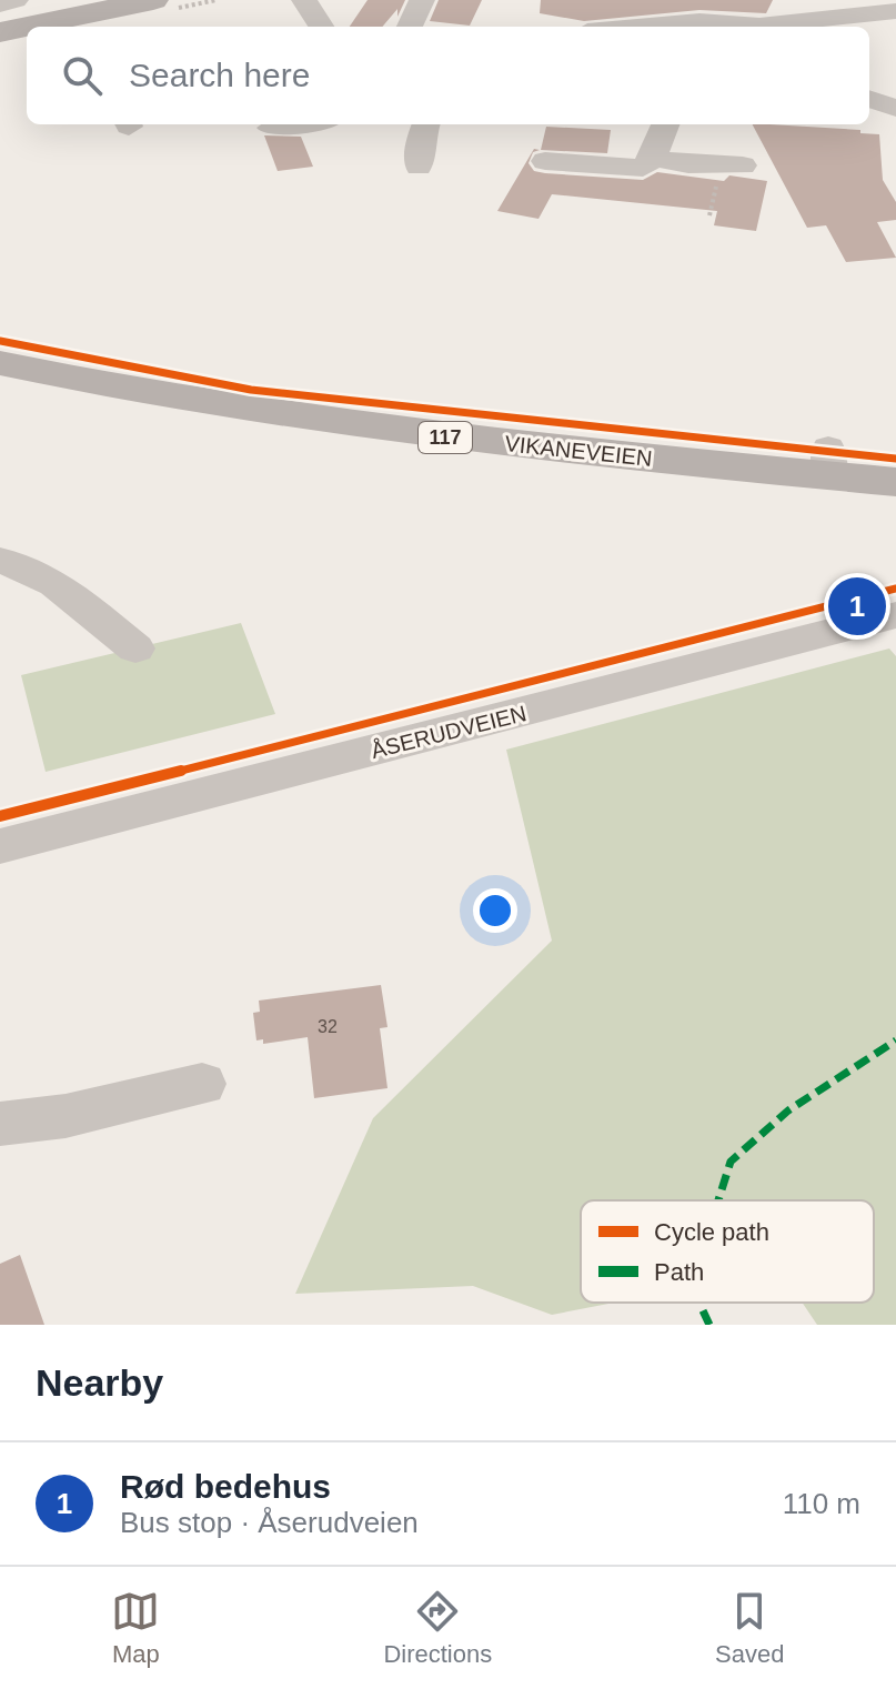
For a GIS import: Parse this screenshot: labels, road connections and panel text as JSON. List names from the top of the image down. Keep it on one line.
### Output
{"streets":{"main road":["117","VIKANEVEIEN"],"street":["ÅSERUDVEIEN"]},"house_numbers":["32"],"legend":["Cycle path","Path"],"page":{"search":"Search here","pins":"1","heading":"Nearby","list":[{"mark":"1","name":"Rød bedehus","note":"Bus stop · Åserudveien","value":"110 m"}],"nav":["Map","Directions","Saved"]}}
